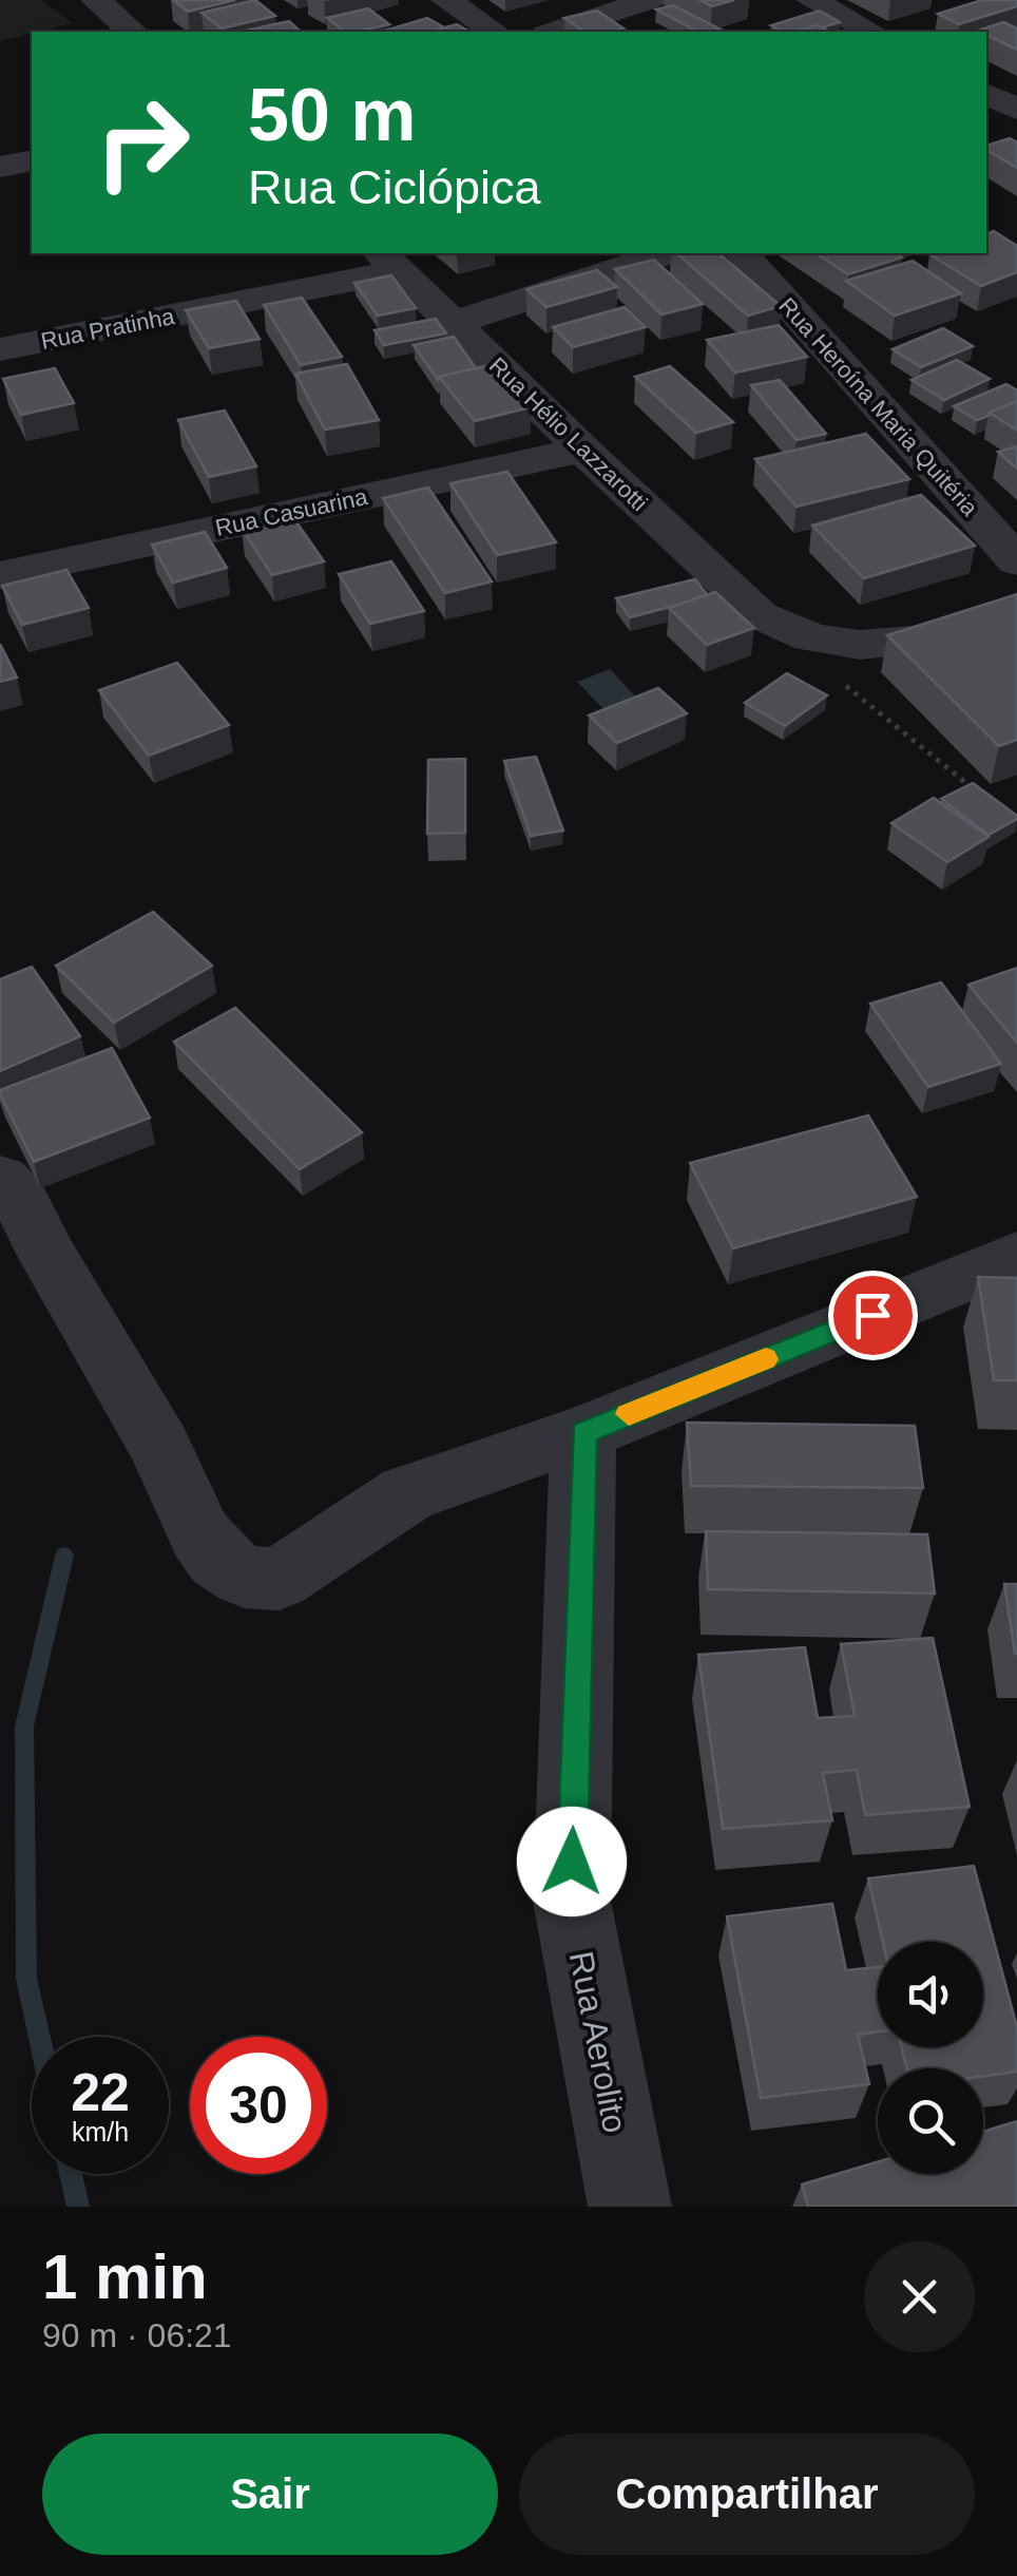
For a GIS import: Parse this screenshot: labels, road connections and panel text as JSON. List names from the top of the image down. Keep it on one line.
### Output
{"streets":{"street":["Rua Pratinha","Rua Heroína Maria Quitéria","Rua Hélio Lazzarotti","Rua Casuarina","Rua Aerolito"]},"crossings":[["Rua Pratinha","Rua Hélio Lazzarotti"],["Rua Hélio Lazzarotti","Rua Casuarina"]],"page":{"turn":["50 m","Rua Ciclópica"],"speed":"22 km/h","limit":"30","heading":["1 min","90 m · 06:21"],"buttons":["Sair","Compartilhar"]}}
